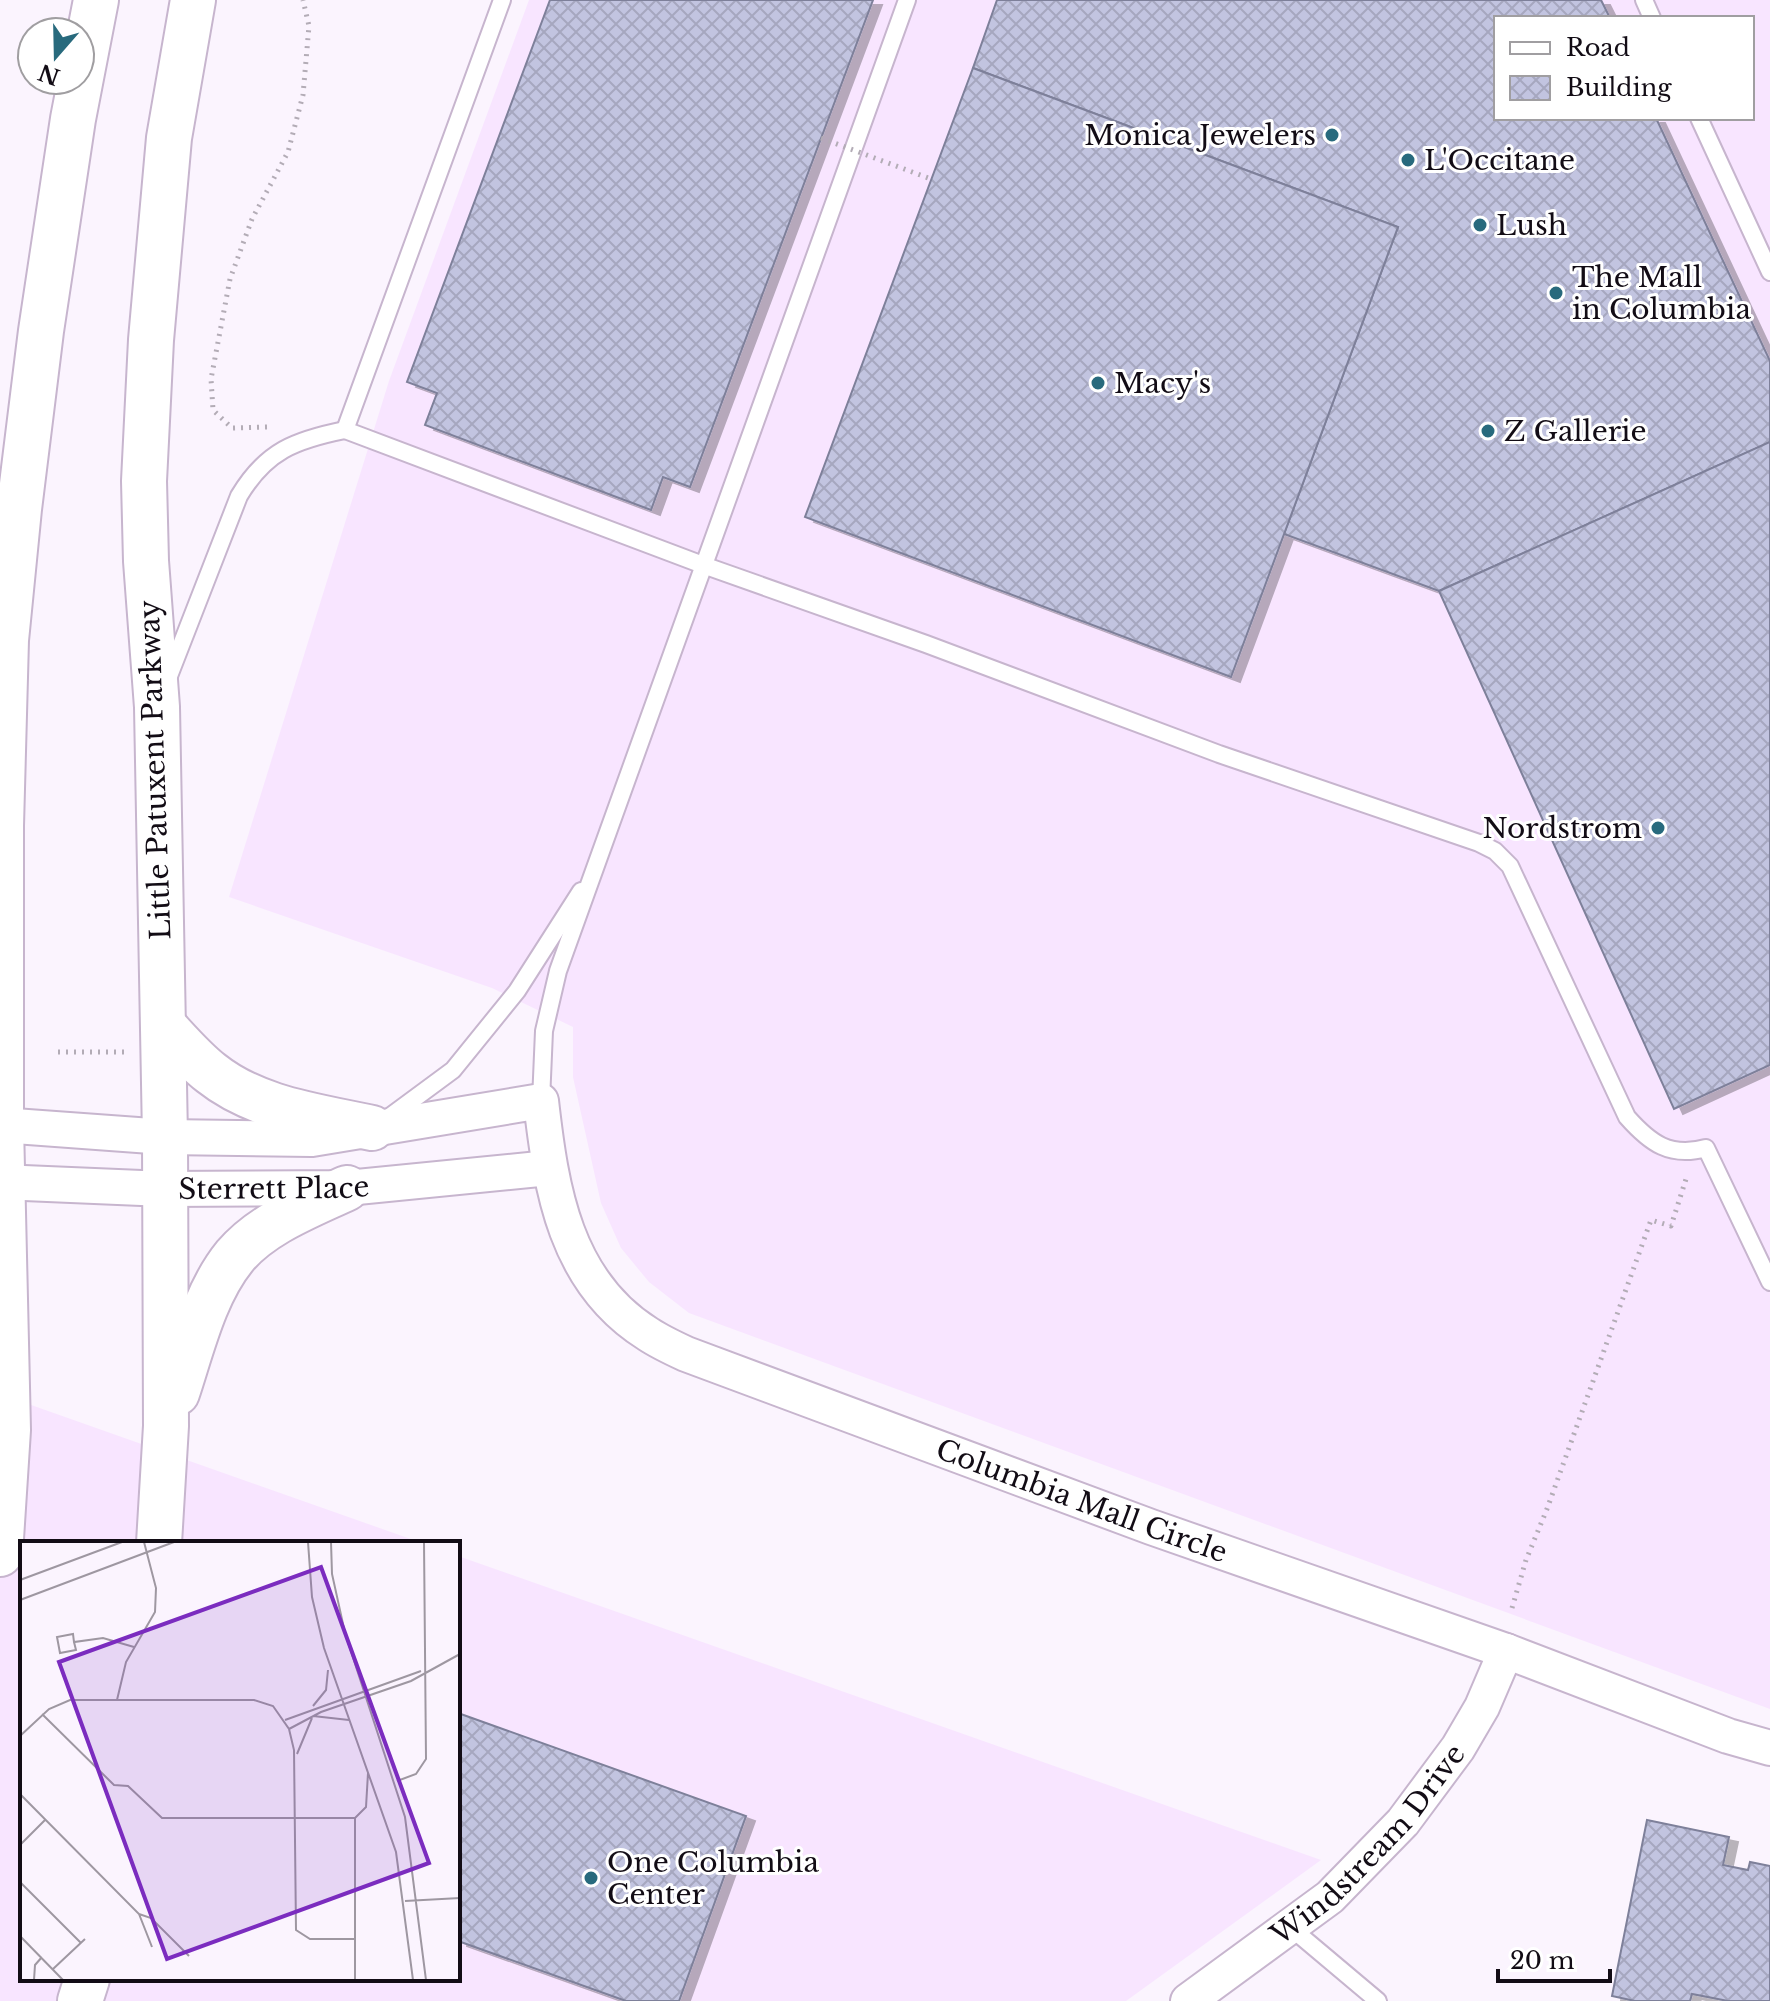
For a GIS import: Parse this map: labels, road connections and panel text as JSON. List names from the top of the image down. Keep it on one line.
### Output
{"streets":{"main road":["Little Patuxent Parkway"],"street":["Sterrett Place","Columbia Mall Circle","Windstream Drive"]},"crossings":[["Little Patuxent Parkway","Sterrett Place"],["Sterrett Place","Columbia Mall Circle"],["Columbia Mall Circle","Windstream Drive"]],"places":["Monica Jewelers","L'Occitane","Lush","The Mall in Columbia","Macy's","Z Gallerie","Nordstrom","One Columbia Center"],"legend":["Road","Building"],"scale_bar":"20 m","north":"bottom"}
